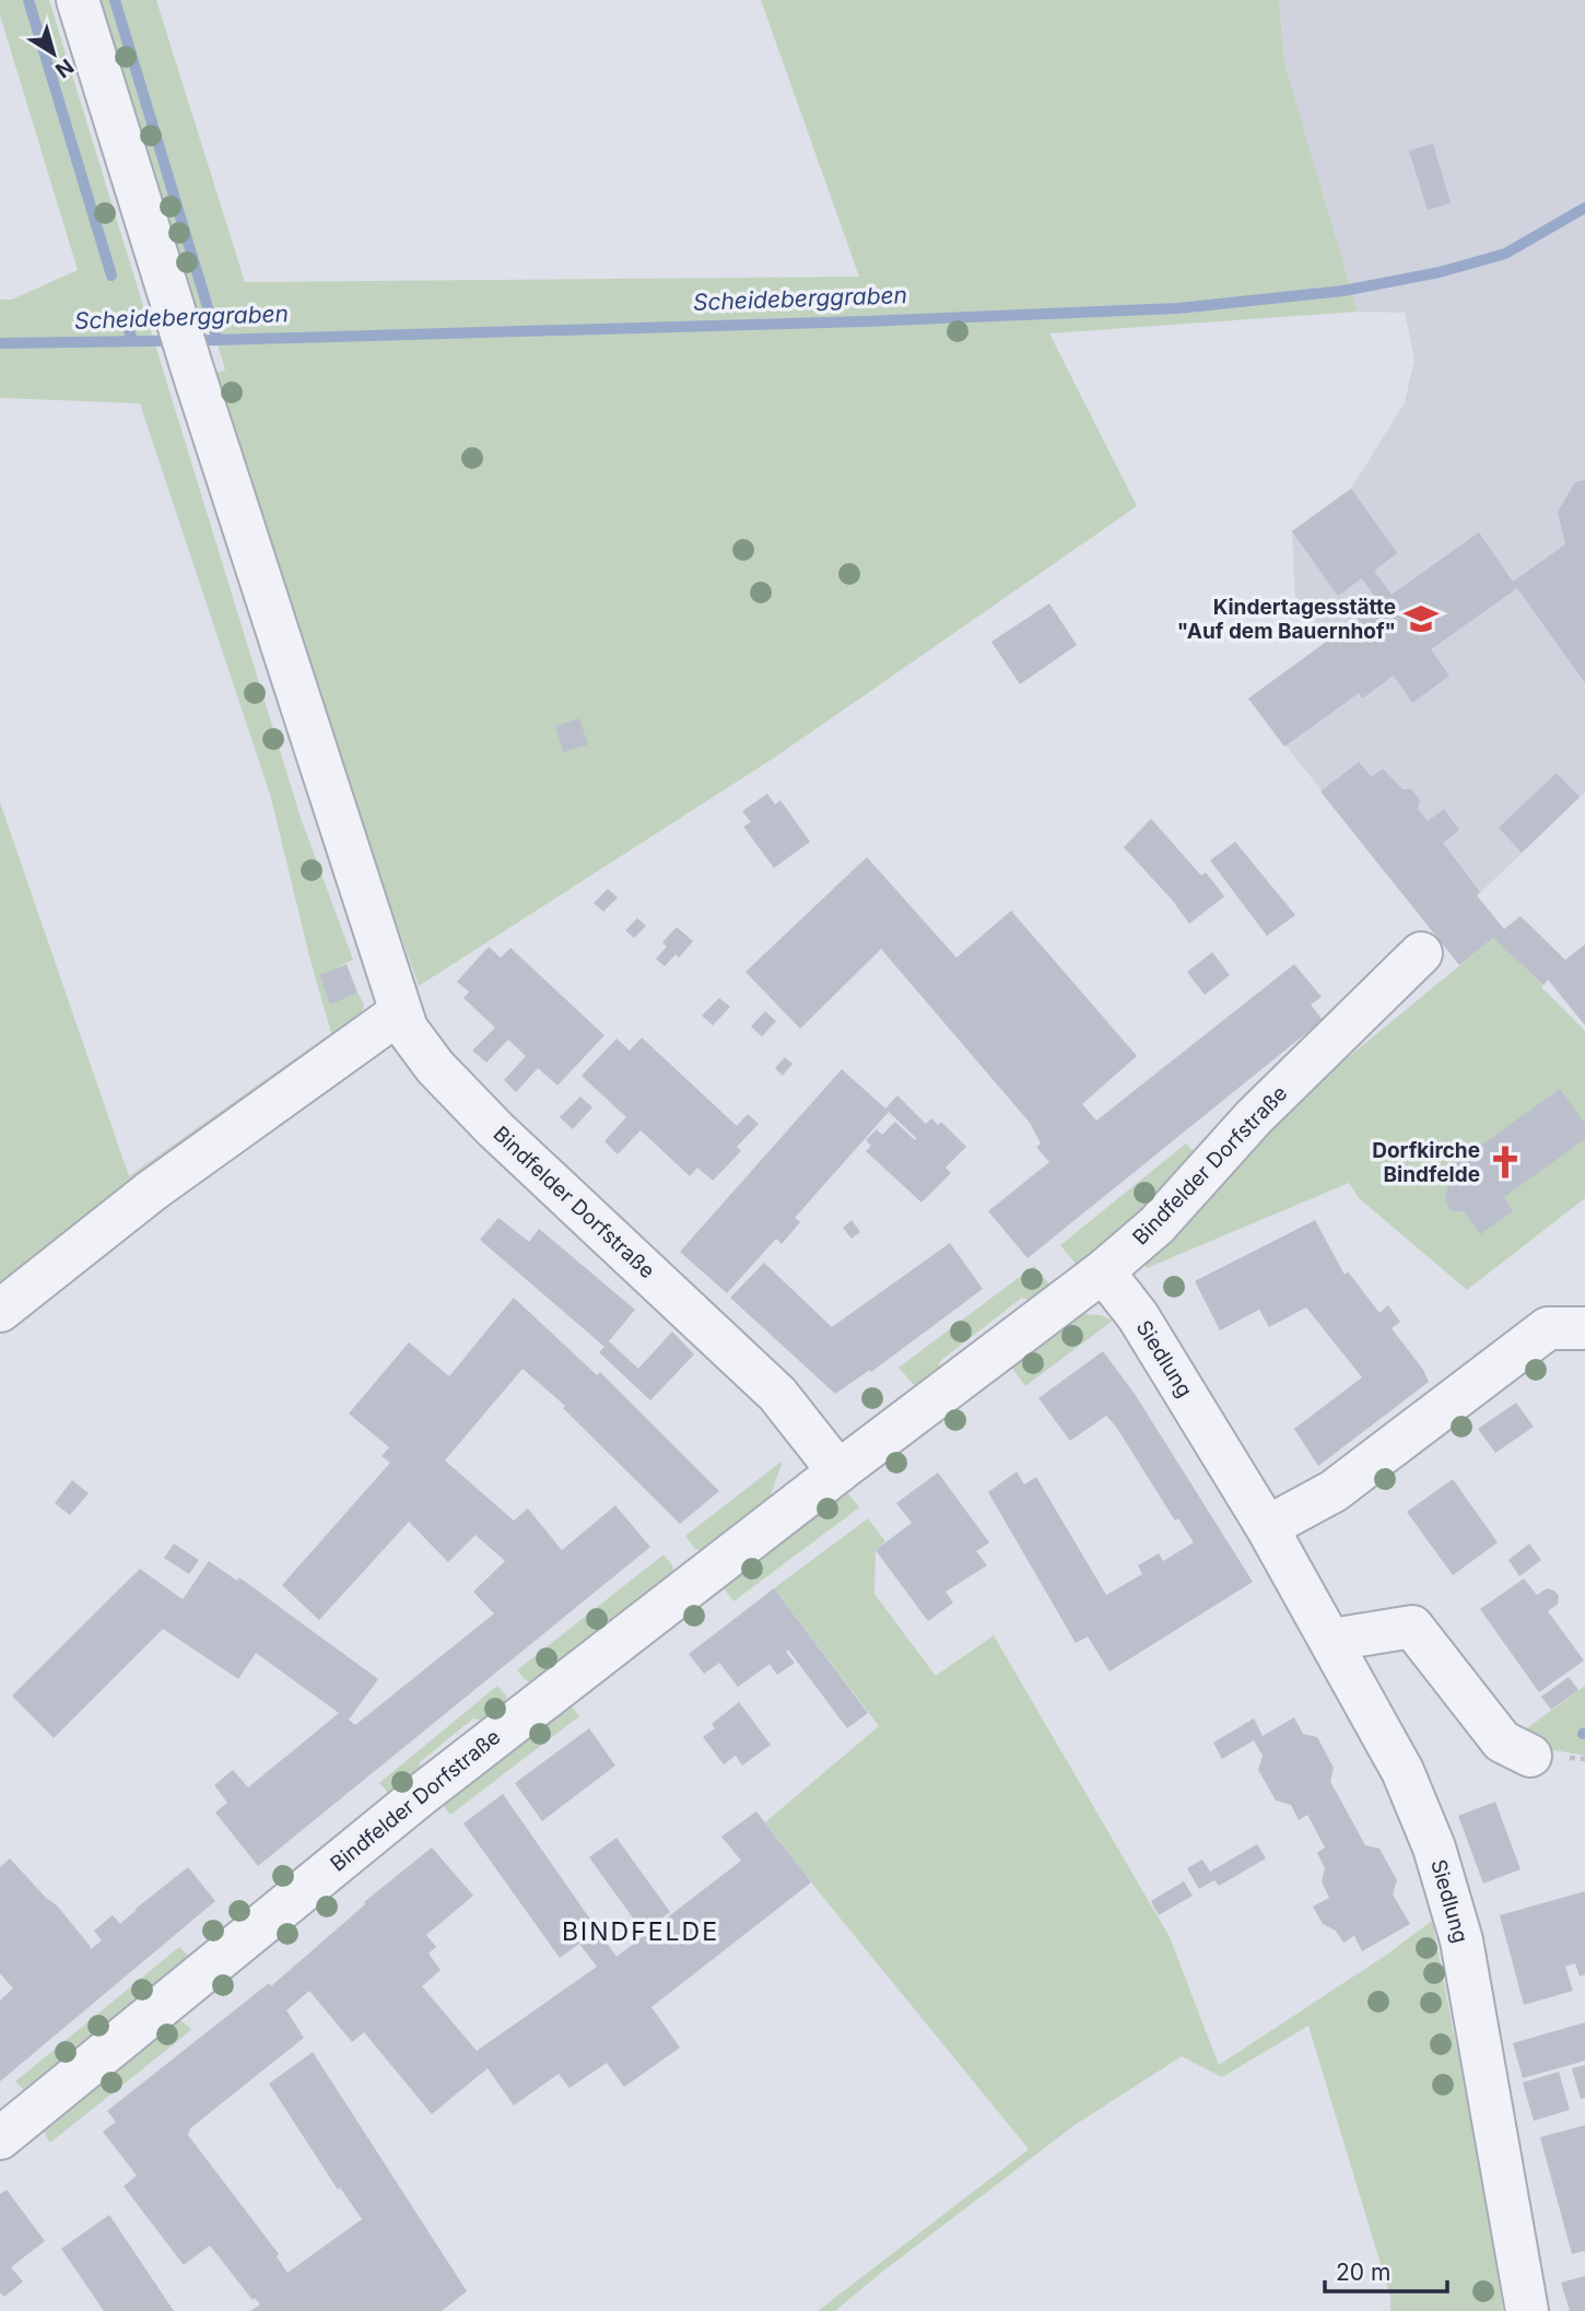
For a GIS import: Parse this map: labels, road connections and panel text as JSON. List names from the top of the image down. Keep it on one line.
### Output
{"streets":{"street":["Bindfelder Dorfstraße","Siedlung"]},"crossings":[["Bindfelder Dorfstraße","Siedlung"]],"districts":["BINDFELDE"],"water":["Scheideberggraben"],"places":{"school or university":["Kindertagesstätte \"Auf dem Bauernhof\""],"church":["Dorfkirche Bindfelde"]},"scale_bar":"20 m","north":"bottom right"}
